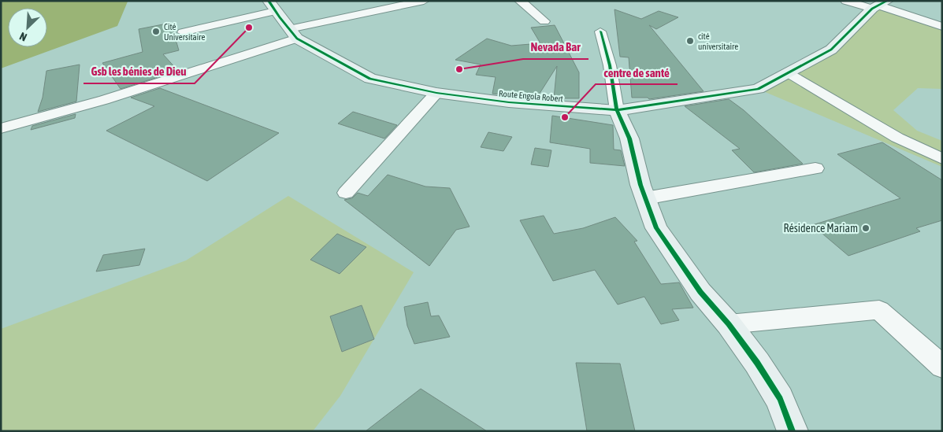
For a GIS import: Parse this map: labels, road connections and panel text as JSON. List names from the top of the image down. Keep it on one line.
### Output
{"streets":{"street":["Route Engola Robert"]},"places":["Gsb les bénies de Dieu","Cité Universitaire","cité universitaire","Nevada Bar","centre de santé","Résidence Mariam"],"north":"bottom left"}
